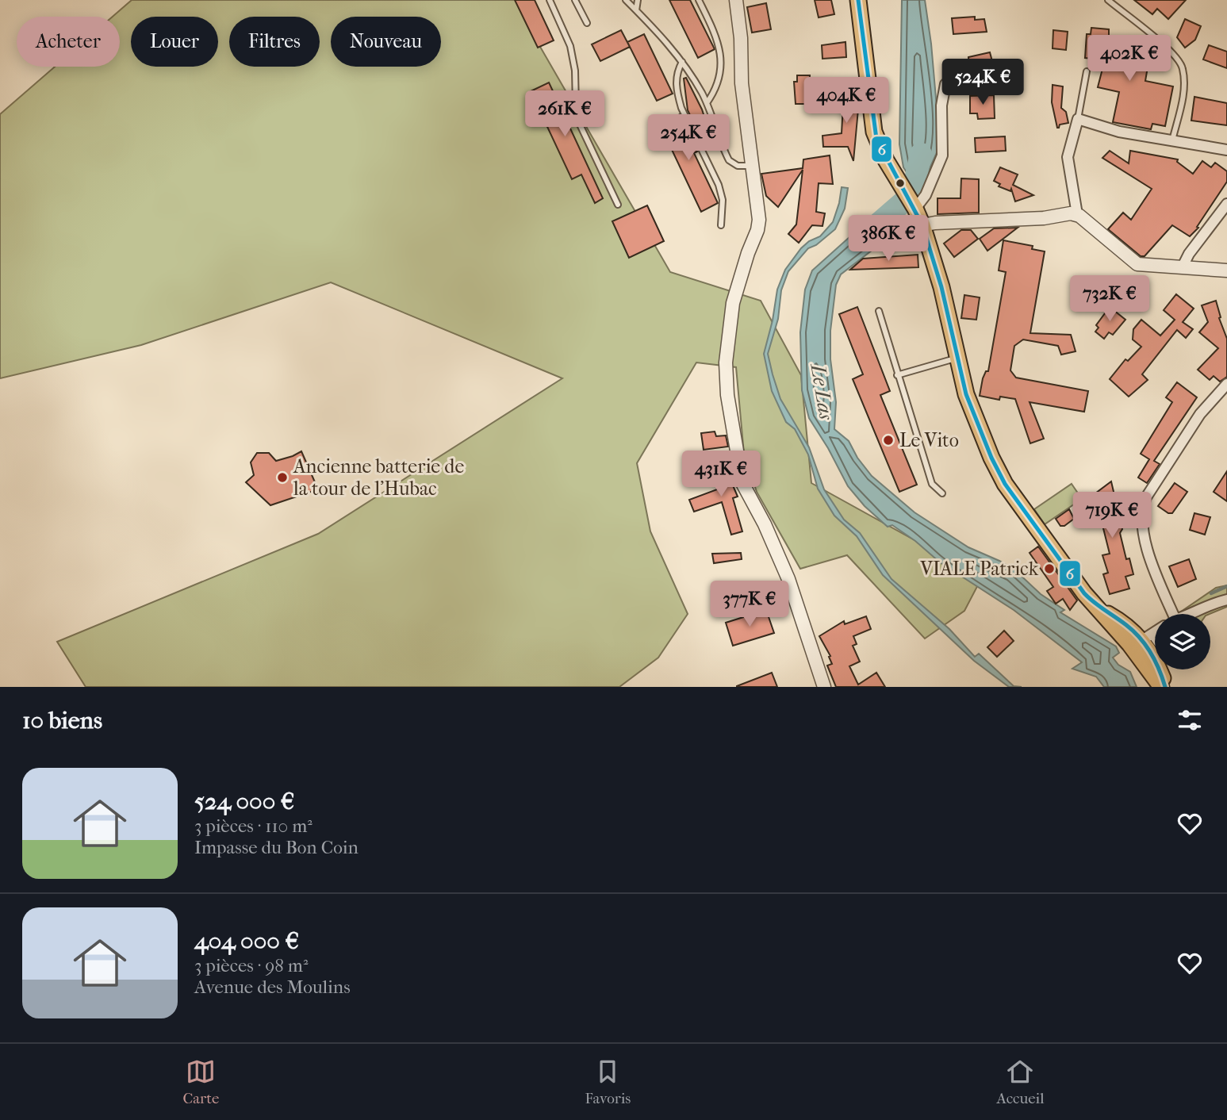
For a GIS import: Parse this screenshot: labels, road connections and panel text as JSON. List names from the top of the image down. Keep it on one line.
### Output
{"water":["Le Las"],"places":["Le Vito","Ancienne batterie de la tour de l'Hubac","VIALE Patrick"],"lines":["transit line 6"],"page":{"chip":["Acheter","Louer","Filtres","Nouveau"],"price":["402K €","524K €","404K €","261K €","254K €","386K €","732K €","431K €","719K €","377K €"],"heading":"10 biens","list":[{"name":"524 000 €","note":"3 pièces · 110 m² · Impasse du Bon Coin"},{"name":"404 000 €","note":"3 pièces · 98 m² · Avenue des Moulins"}],"tabs":["Carte","Favoris","Accueil"]}}
